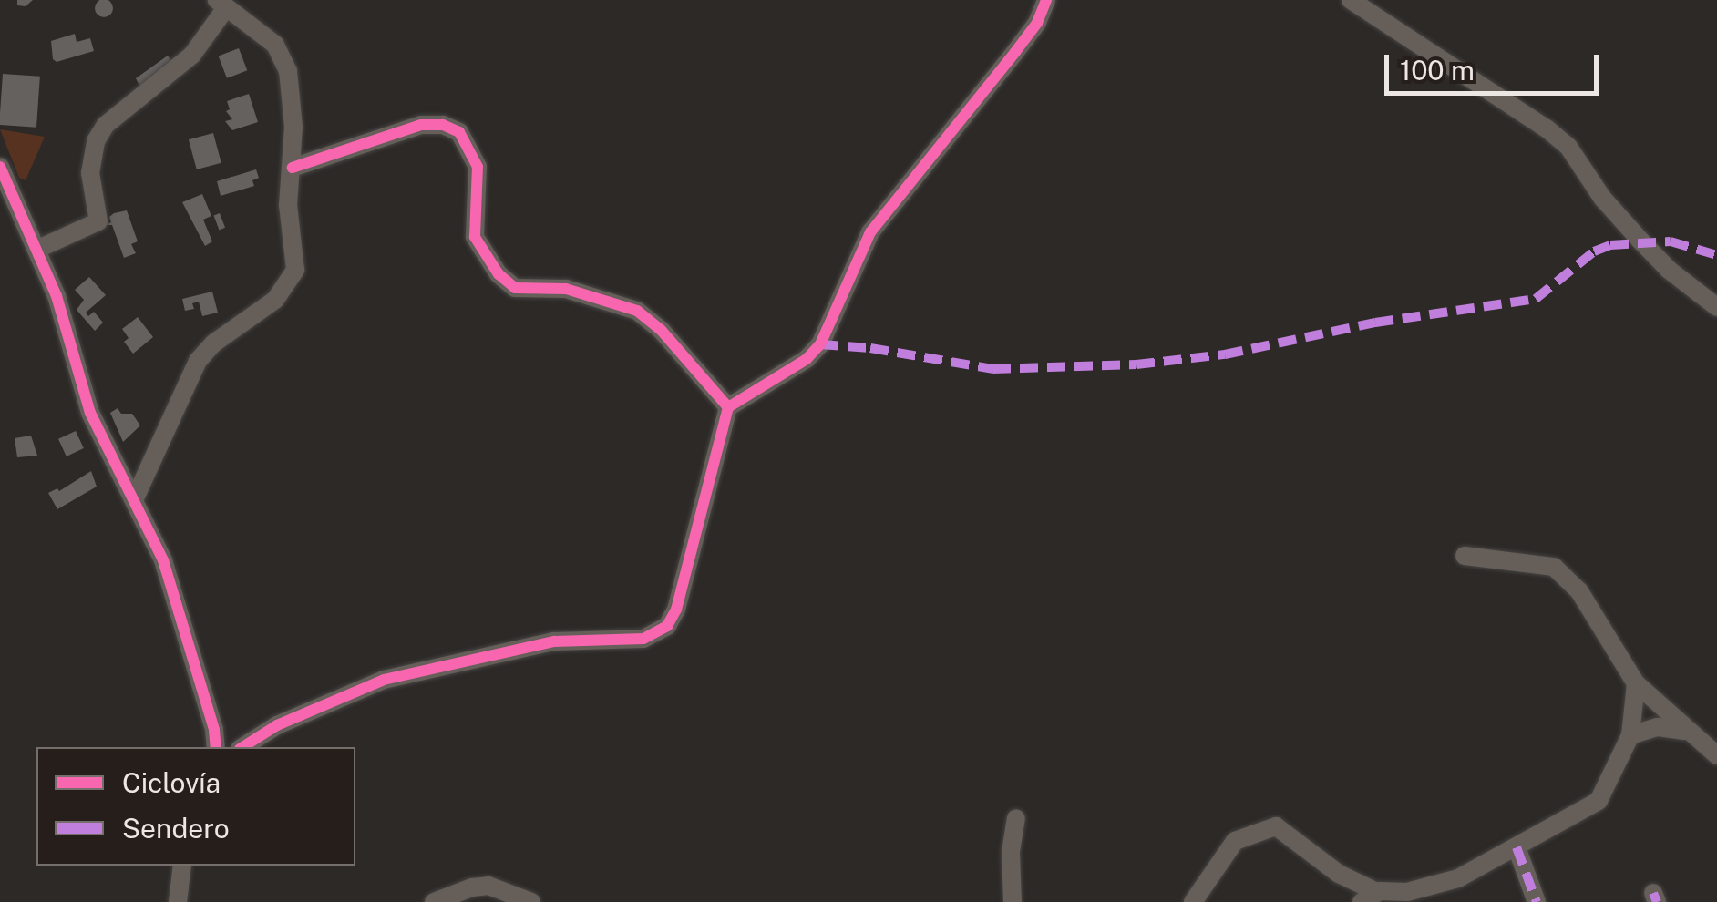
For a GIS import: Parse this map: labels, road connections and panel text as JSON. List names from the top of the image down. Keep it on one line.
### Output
{"legend":["Ciclovía","Sendero"],"scale_bar":"100 m"}
